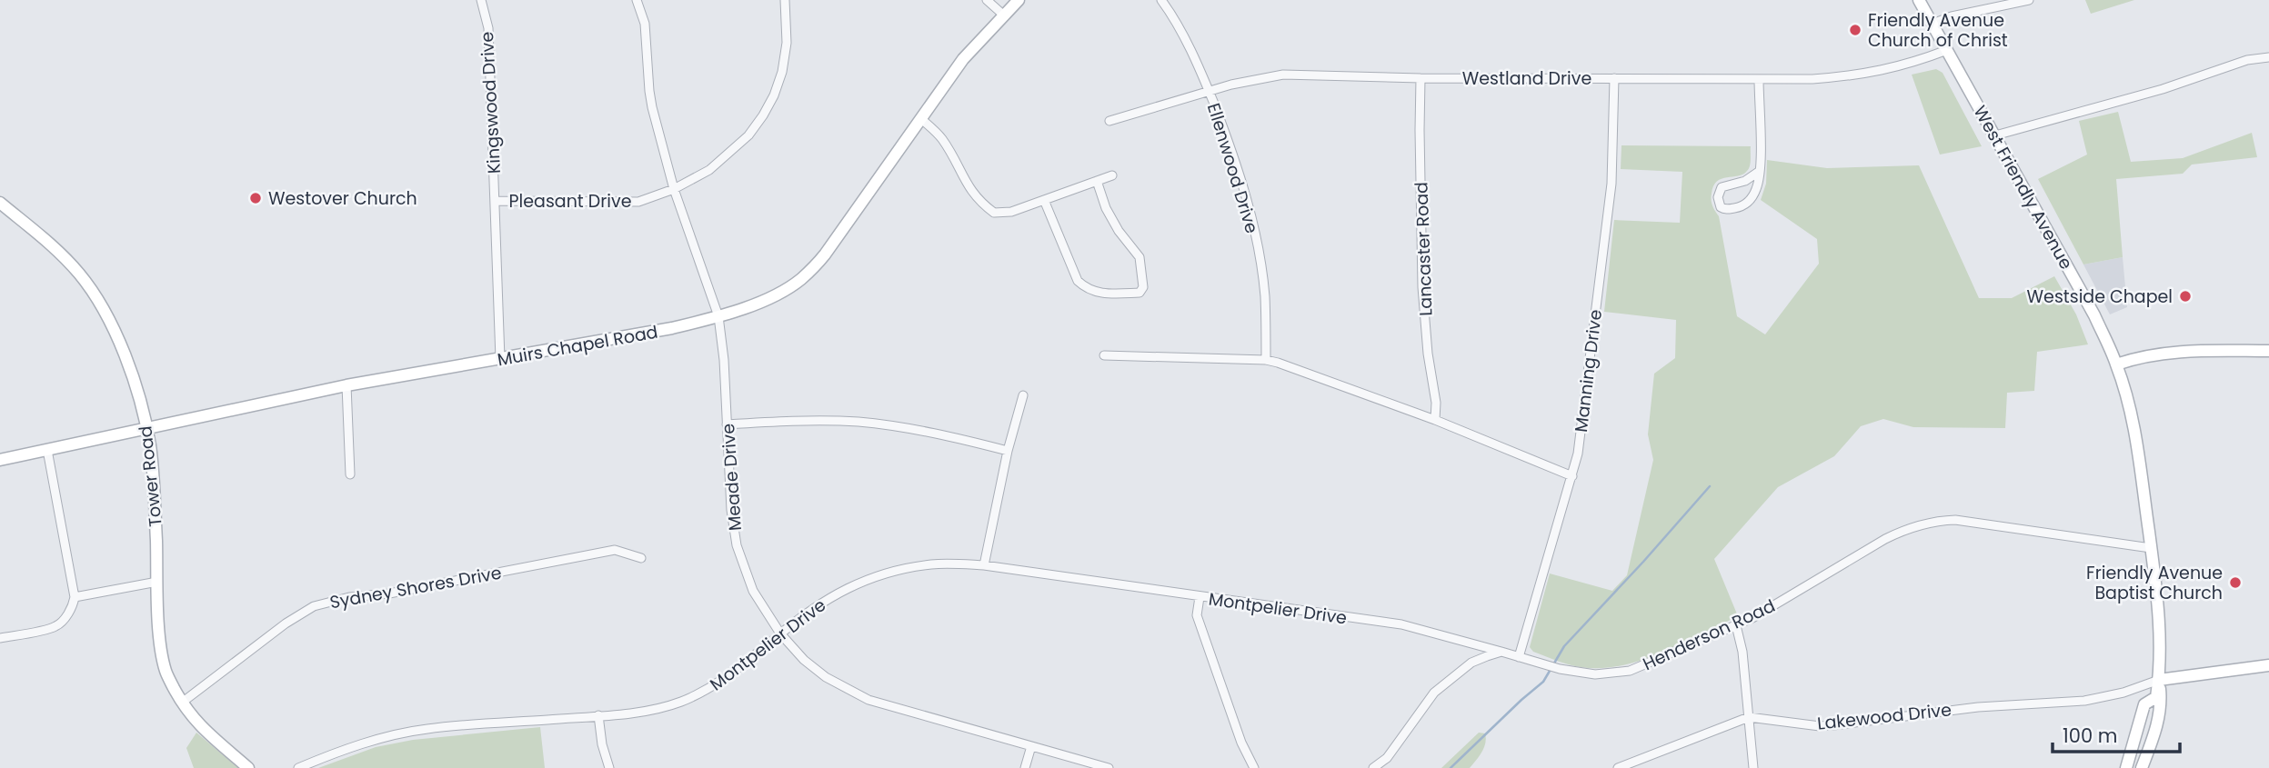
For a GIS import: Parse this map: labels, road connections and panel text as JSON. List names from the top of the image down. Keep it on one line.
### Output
{"streets":{"main road":["West Friendly Avenue","Muirs Chapel Road","Tower Road"],"street":["Westland Drive","Kingswood Drive","Ellenwood Drive","Pleasant Drive","Lancaster Road","Manning Drive","Meade Drive","Sydney Shores Drive","Montpelier Drive","Henderson Road","Lakewood Drive"]},"crossings":[["Westland Drive","Ellenwood Drive"],["Westland Drive","West Friendly Avenue"],["Westland Drive","Lancaster Road"],["Westland Drive","Manning Drive"],["Kingswood Drive","Pleasant Drive"],["Kingswood Drive","Muirs Chapel Road"],["West Friendly Avenue","Henderson Road"],["West Friendly Avenue","Lakewood Drive"],["Pleasant Drive","Meade Drive"],["Muirs Chapel Road","Tower Road"],["Muirs Chapel Road","Meade Drive"],["Manning Drive","Henderson Road"],["Tower Road","Sydney Shores Drive"],["Meade Drive","Montpelier Drive"],["Montpelier Drive","Henderson Road"]],"places":["Friendly Avenue Church of Christ","Westover Church","Westside Chapel","Friendly Avenue Baptist Church"],"scale_bar":"100 m"}
